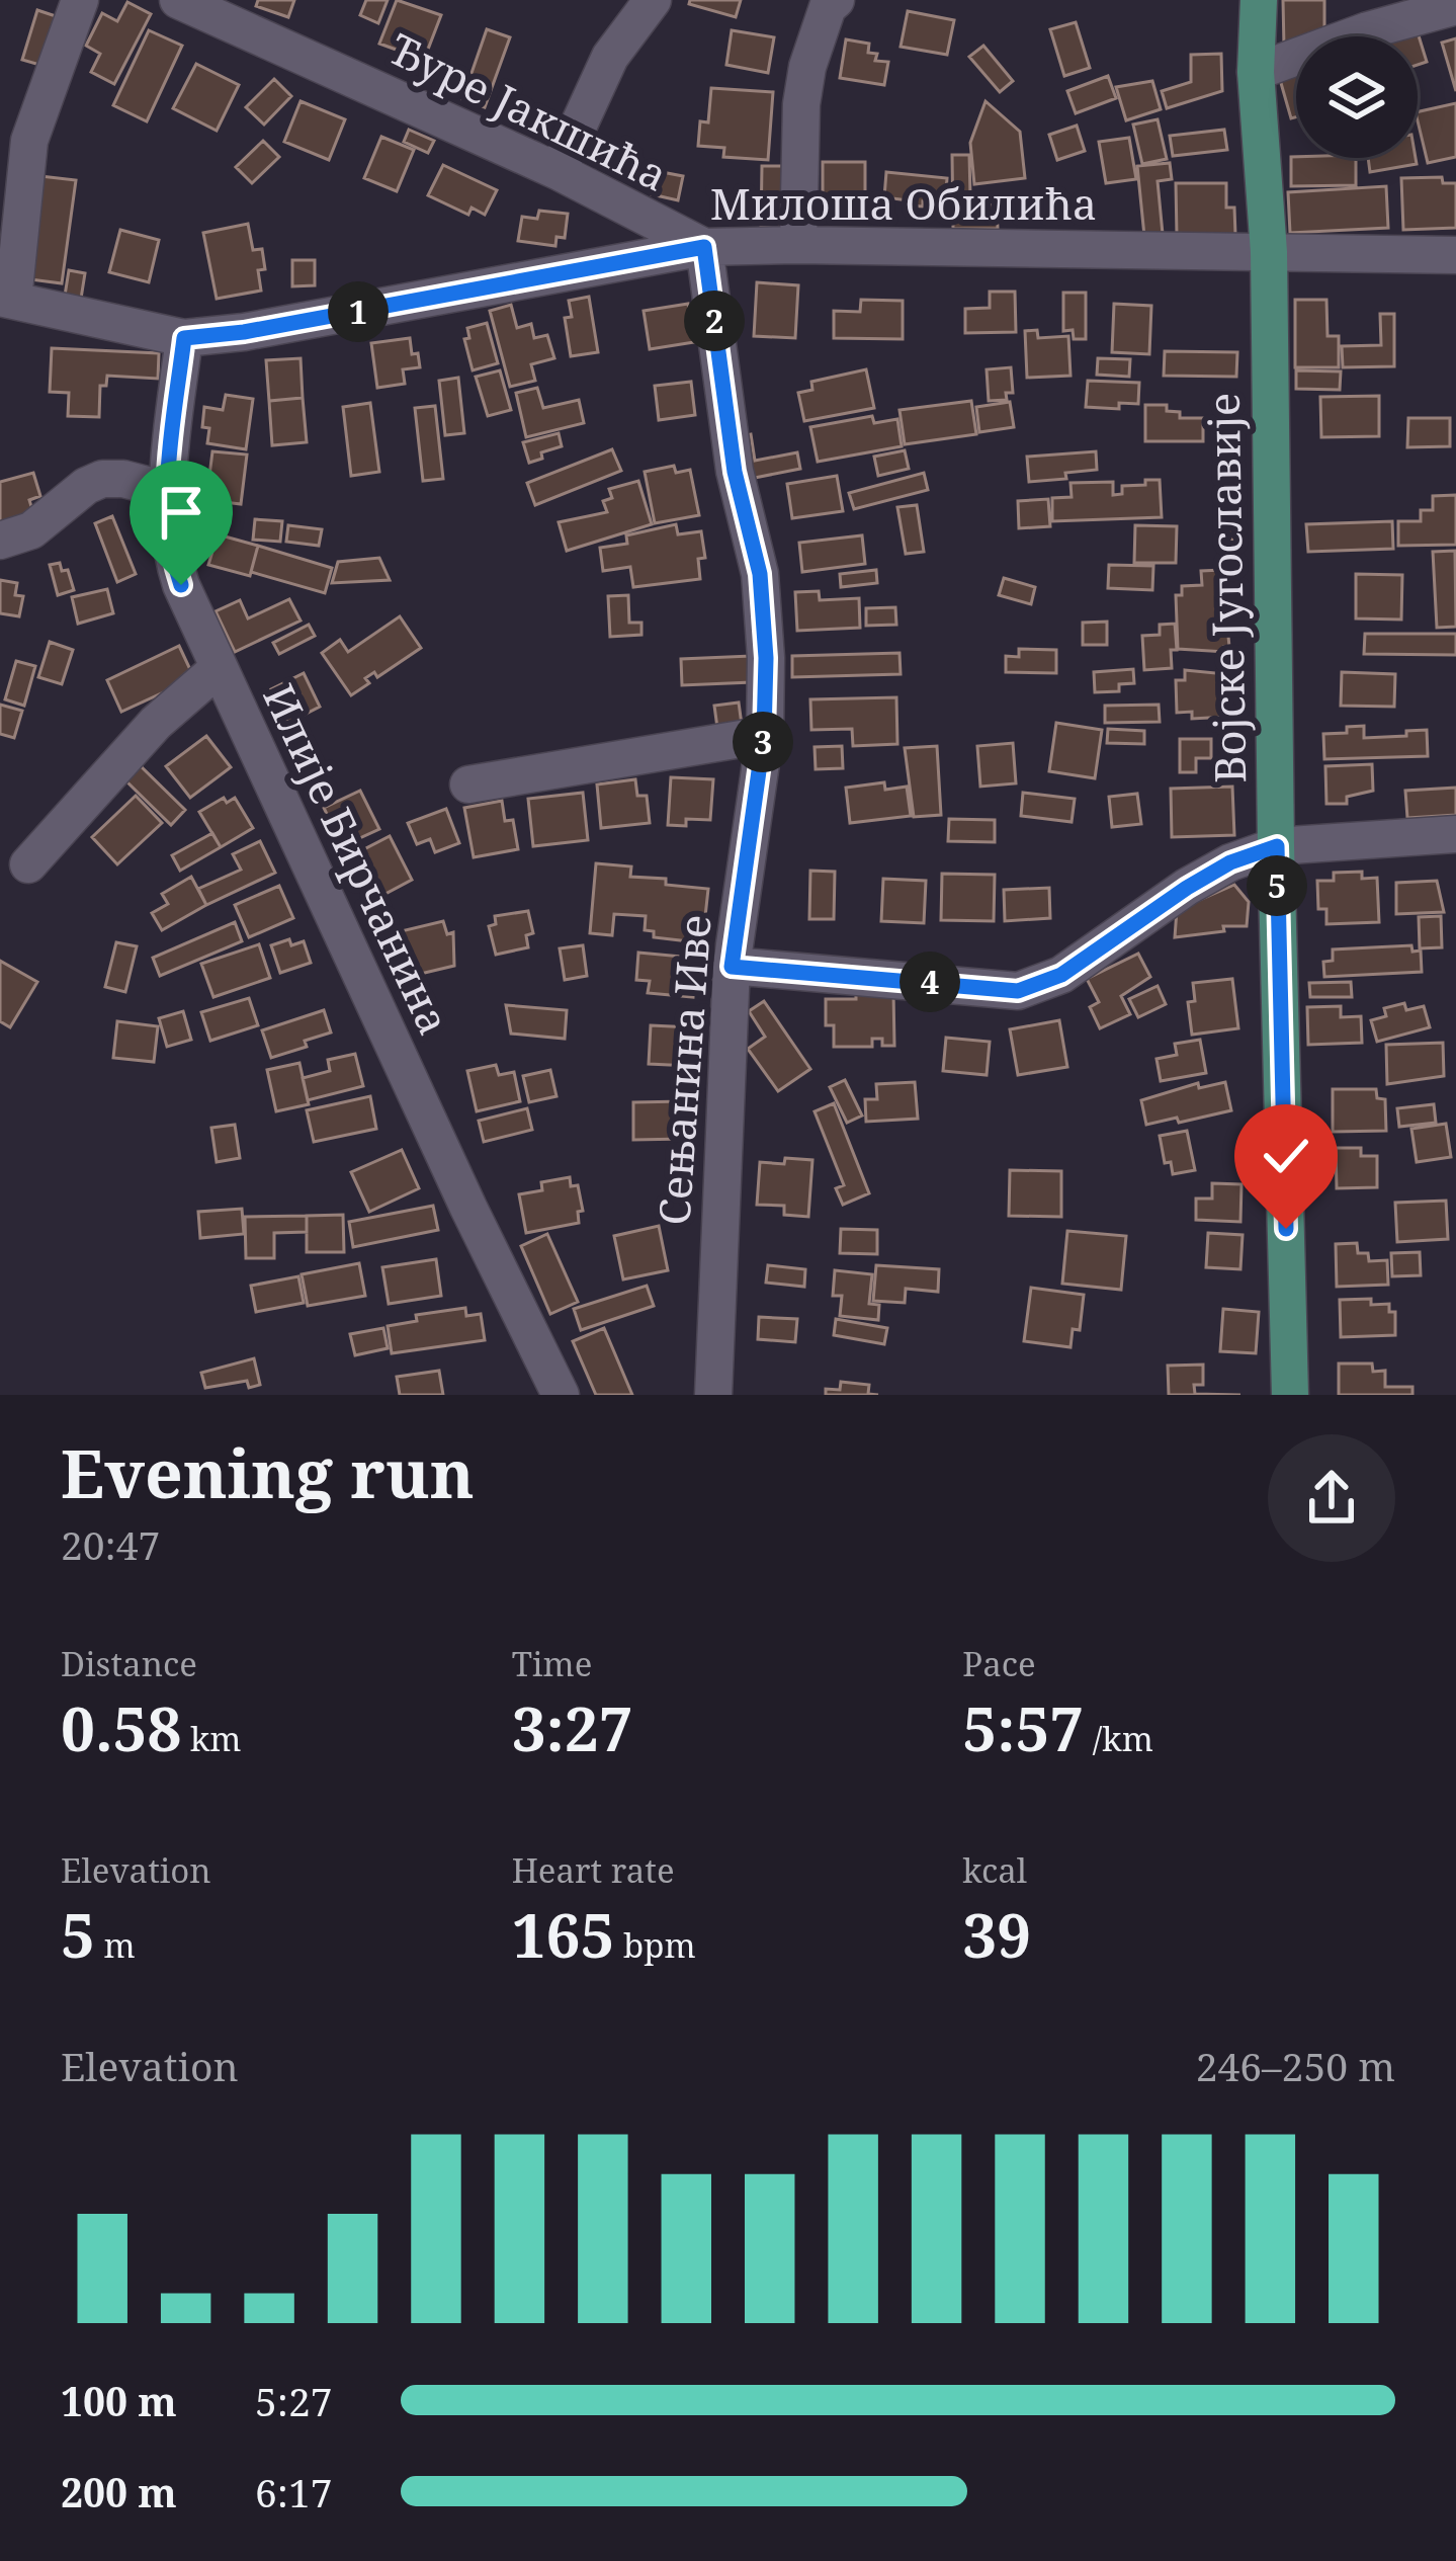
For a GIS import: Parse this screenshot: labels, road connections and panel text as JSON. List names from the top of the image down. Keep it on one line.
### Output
{"streets":{"main road":["Војске Југославије"],"street":["Ђуре Јакшића","Милоша Обилића","Илије Бирчанина","Сењанина Иве"]},"crossings":[["Ђуре Јакшића","Милоша Обилића"],["Ђуре Јакшића","Сењанина Иве"],["Милоша Обилића","Војске Југославије"],["Милоша Обилића","Илије Бирчанина"],["Милоша Обилића","Сењанина Иве"]],"page":{"pins":["1","2","3","5","4"],"heading":["Evening run","20:47"],"stats":[["Distance","0.58 km"],["Time","3:27"],["Pace","5:57 /km"],["Elevation","5 m"],["Heart rate","165 bpm"],["kcal","39"]],"chart":["Elevation","246–250 m"],"list":[{"name":"100 m","note":"5:27"},{"name":"200 m","note":"6:17"}]}}
